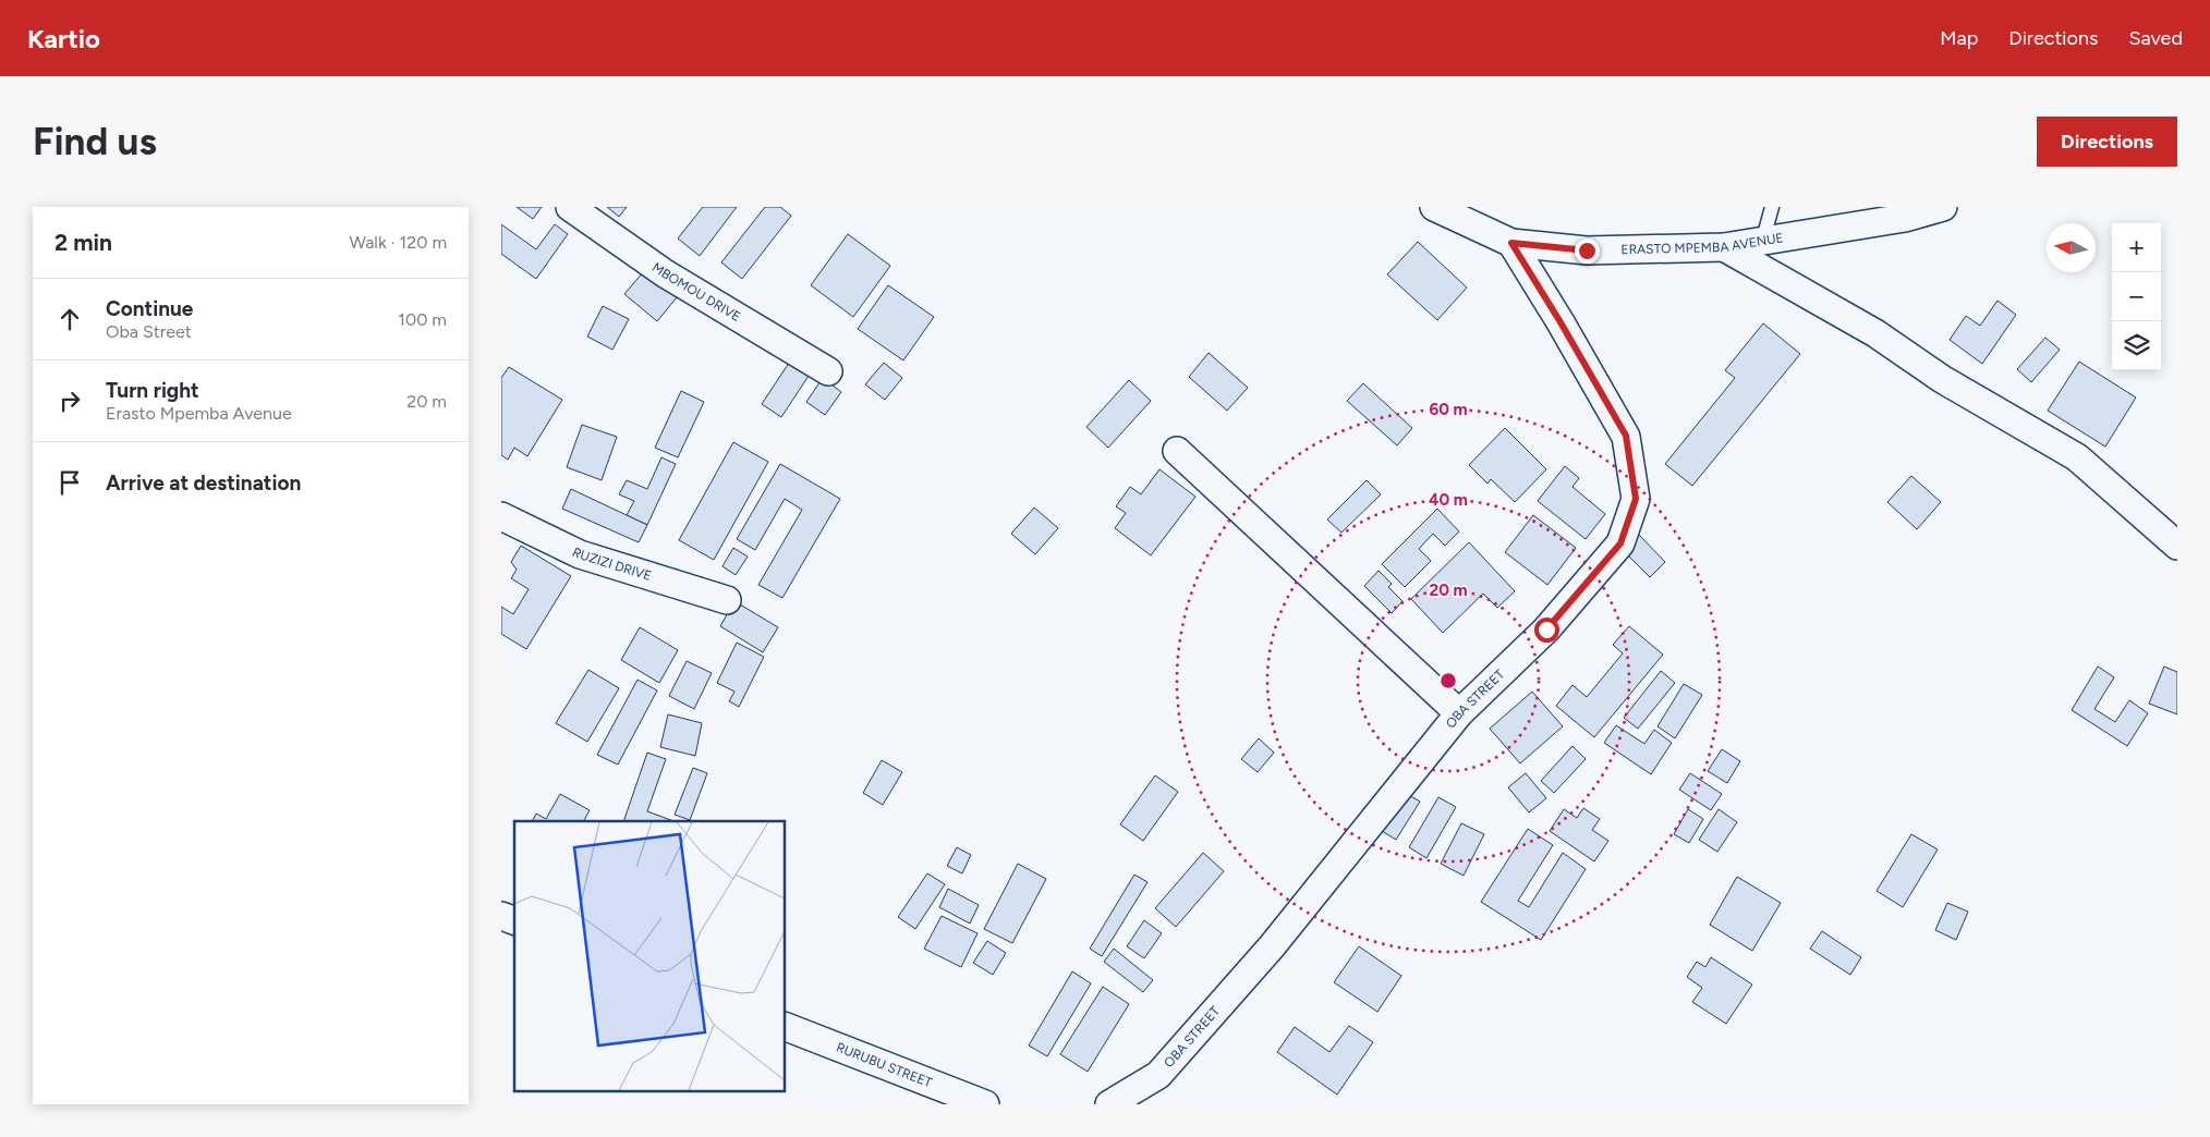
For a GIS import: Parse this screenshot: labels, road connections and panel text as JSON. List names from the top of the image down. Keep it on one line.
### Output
{"streets":{"street":["ERASTO MPEMBA AVENUE","MBOMOU DRIVE","RUZIZI DRIVE","OBA STREET","RURUBU STREET"]},"crossings":[["ERASTO MPEMBA AVENUE","OBA STREET"]],"north":"left","page":{"header":"Kartio","nav":["Map","Directions","Saved"],"buttons":"Directions","title":"Find us","heading":["2 min","Walk · 120 m"],"map_buttons":["+","−"],"list":[["Continue","Oba Street","100 m"],["Turn right","Erasto Mpemba Avenue","20 m"],"Arrive at destination"]},"rings":["60 m","40 m","20 m"]}
